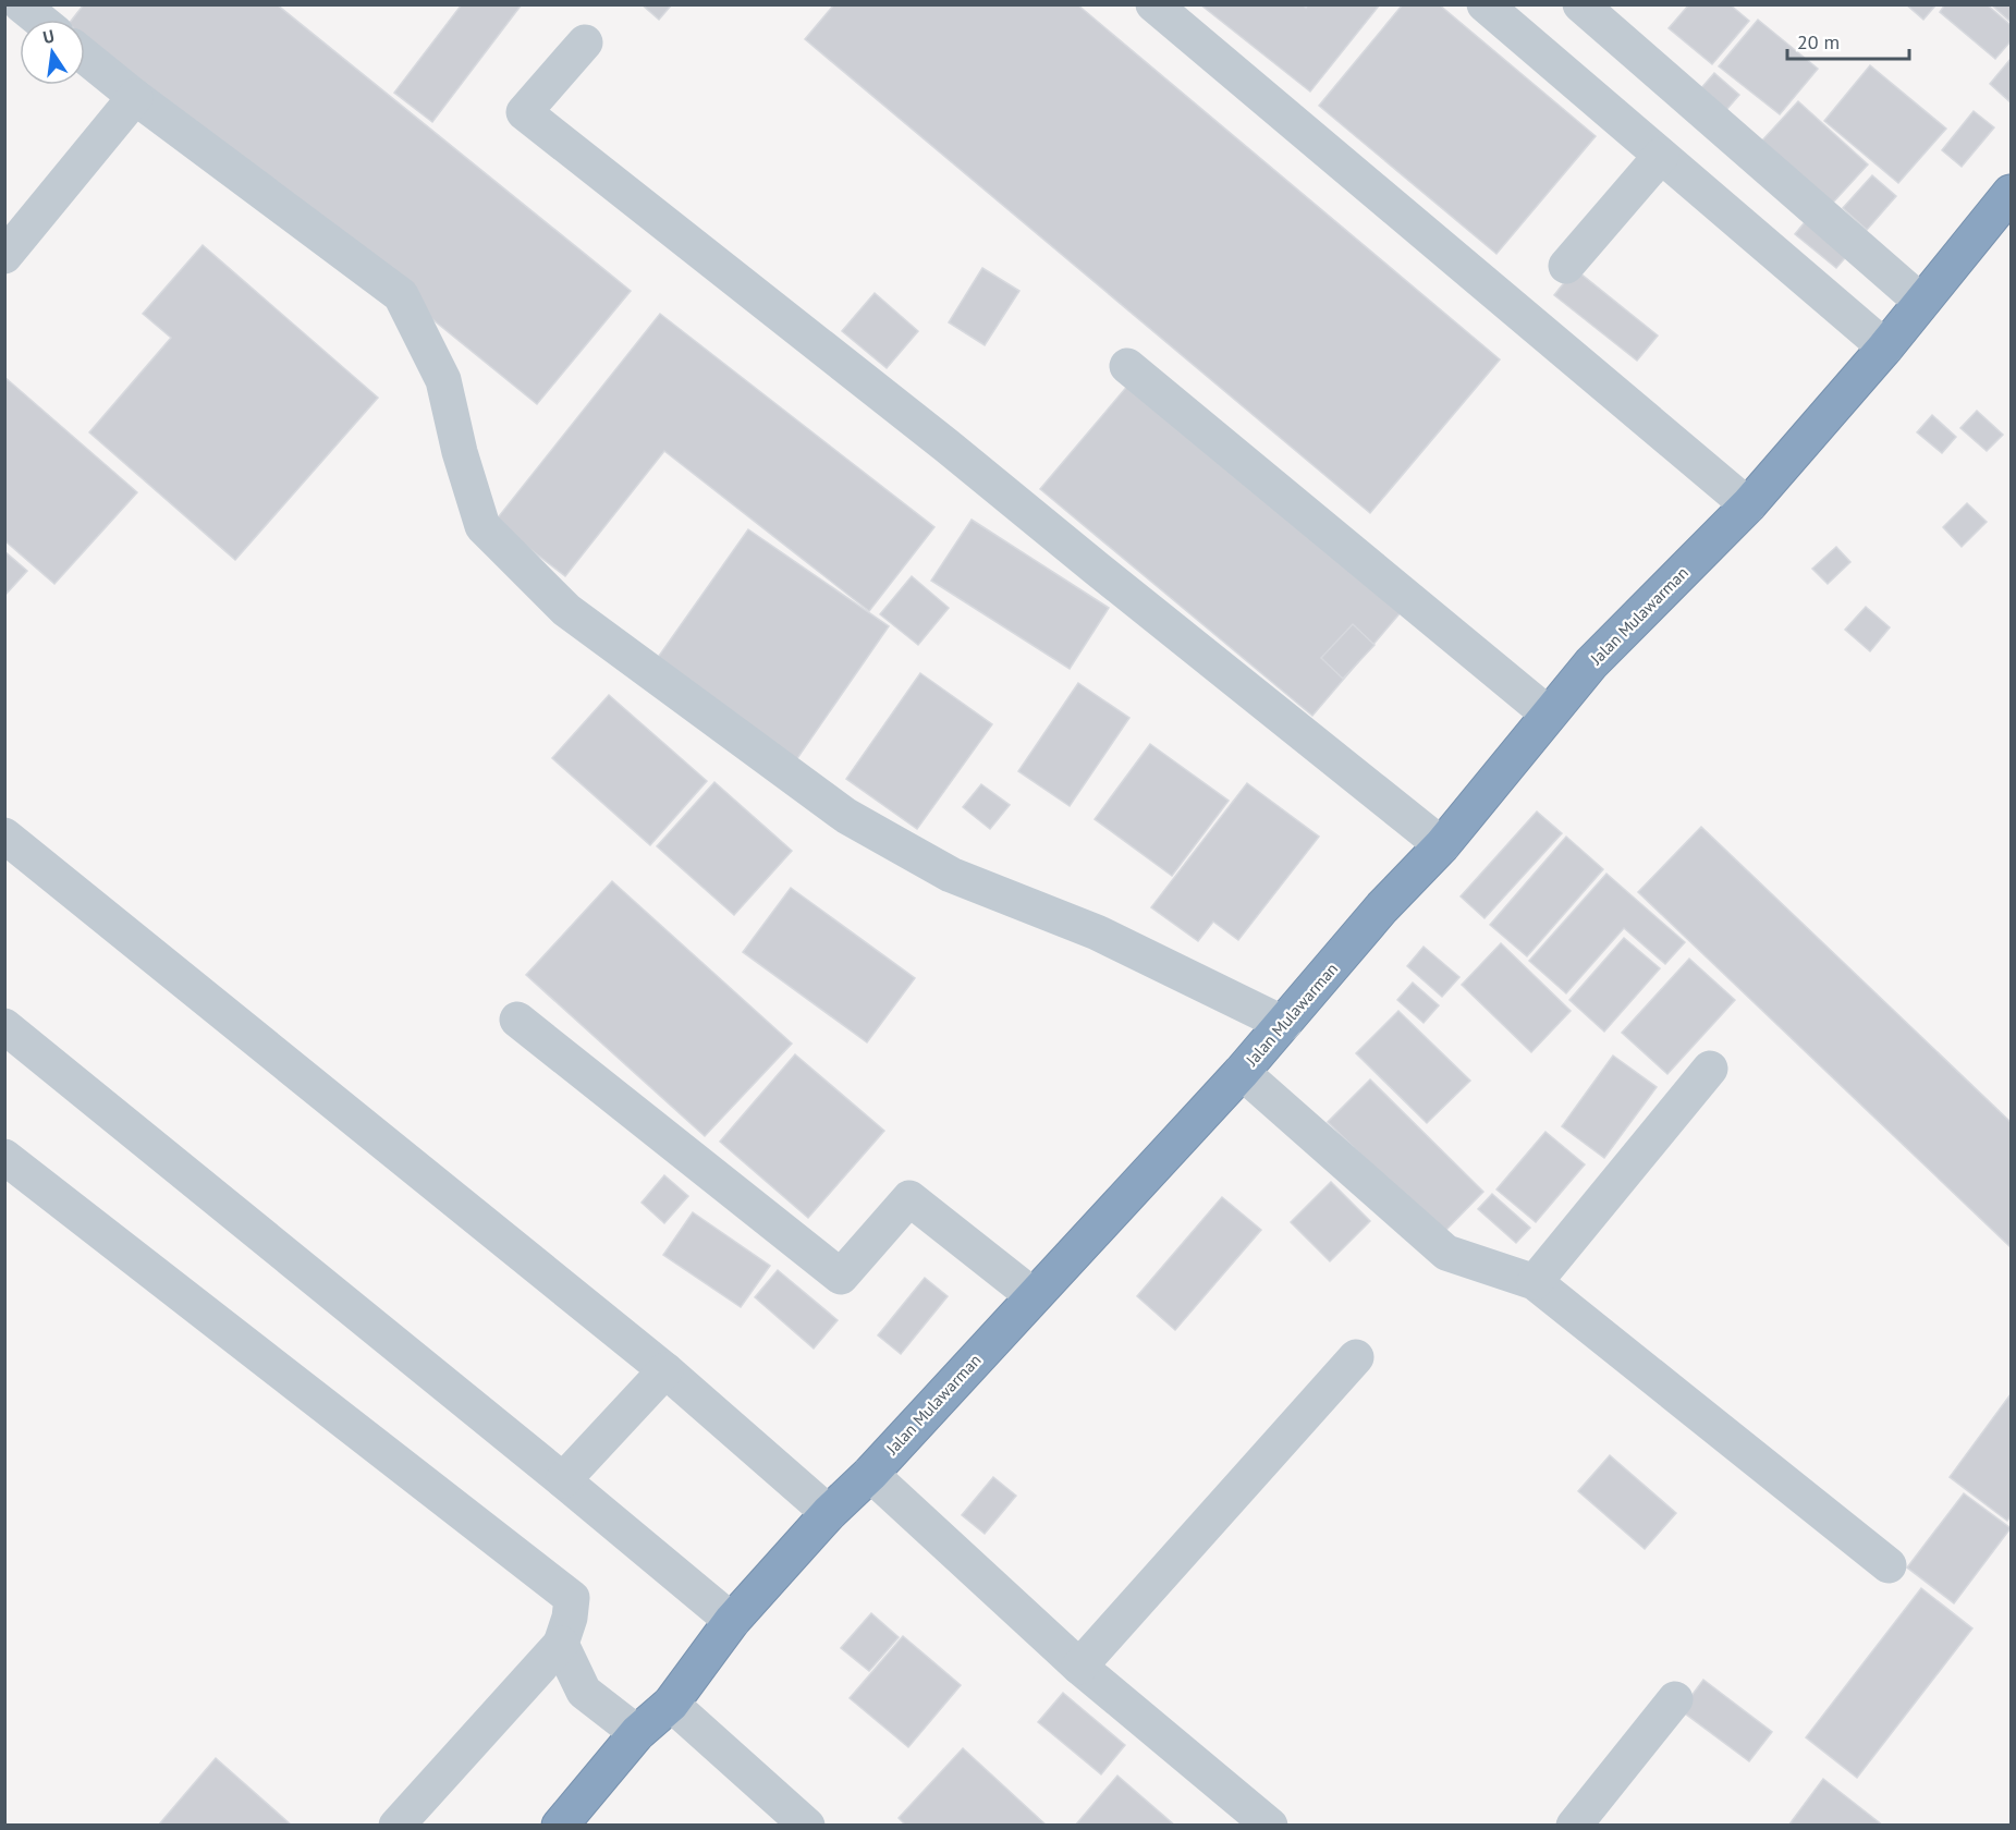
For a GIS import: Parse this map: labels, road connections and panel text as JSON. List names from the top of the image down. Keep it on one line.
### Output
{"streets":{"highway":["Jalan Mulawarman"]},"scale_bar":"20 m","north":"top"}
